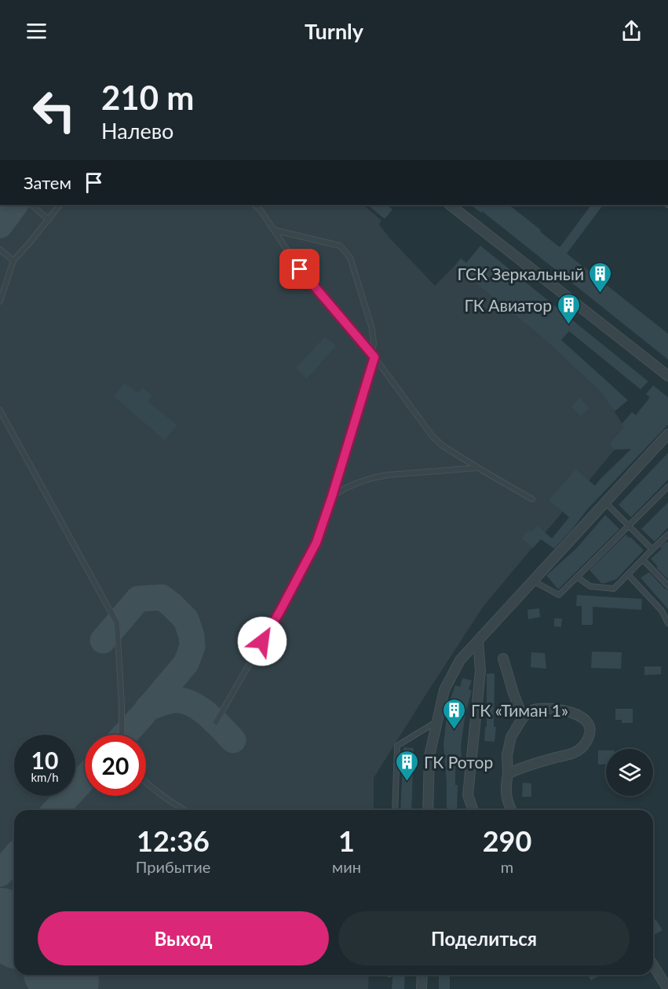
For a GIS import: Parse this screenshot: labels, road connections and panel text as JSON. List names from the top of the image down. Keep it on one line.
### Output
{"places":{"building":["ГСК Зеркальный","ГК Авиатор","ГК «Тиман 1»","ГК Ротор"]},"page":{"header":"Turnly","turn":["210 m","Налево"],"then":"Затем","speed":"10 km/h","limit":"20","eta":["12:36","Прибытие","1","мин","290","m"],"buttons":["Выход","Поделиться"]}}
